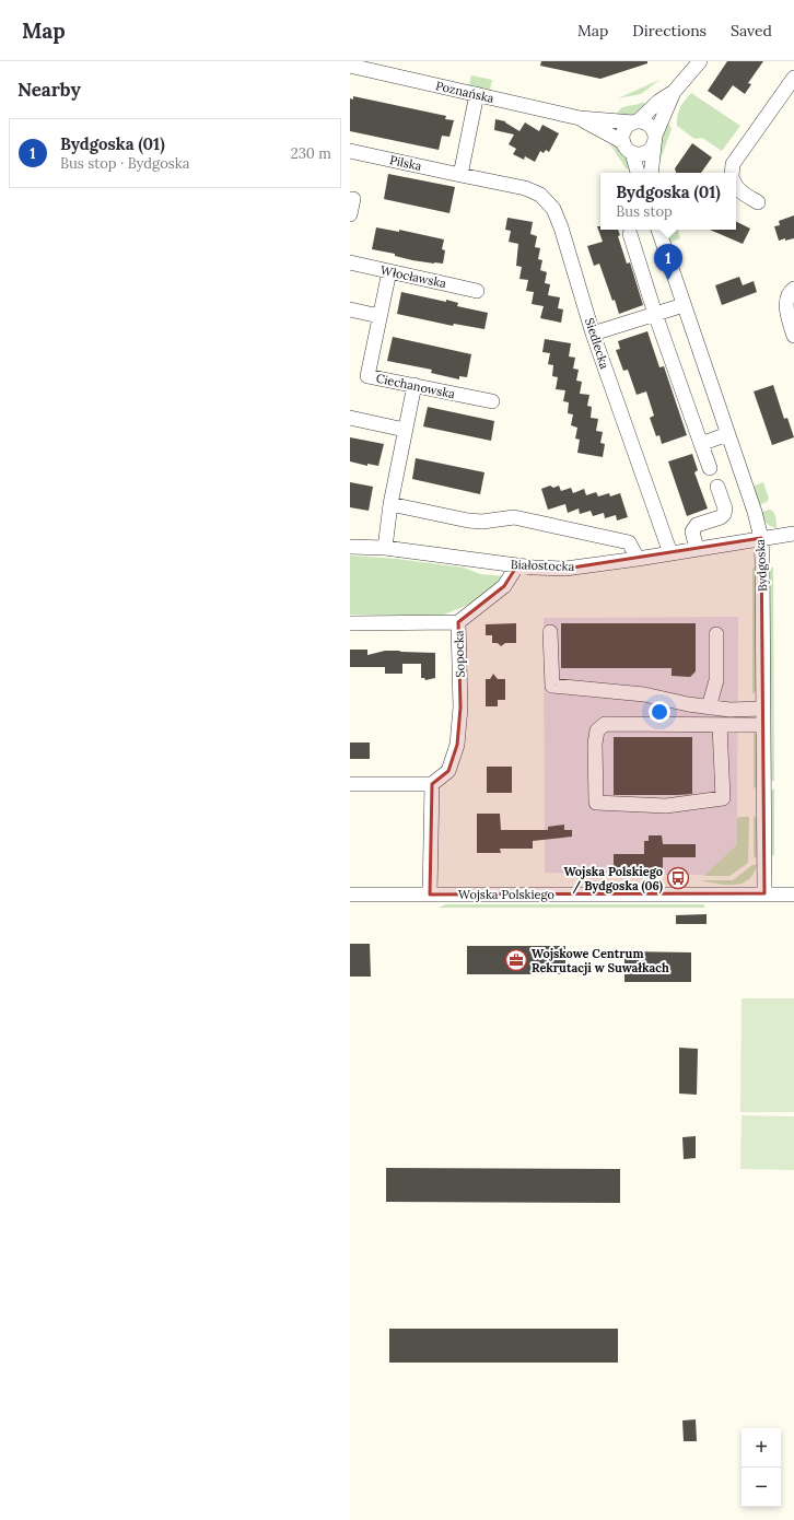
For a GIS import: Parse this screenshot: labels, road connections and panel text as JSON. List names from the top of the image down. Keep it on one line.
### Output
{"streets":{"street":["Poznańska","Pilska","Włocławska","Siedlecka","Ciechanowska","Białostocka","Bydgoska","Sopocka","Wojska Polskiego"]},"crossings":[["Pilska","Siedlecka"],["Włocławska","Ciechanowska"],["Siedlecka","Białostocka"],["Białostocka","Bydgoska"],["Bydgoska","Wojska Polskiego"]],"places":{"bus stop":["Wojska Polskiego / Bydgoska (06)"],"office":["Wojskowe Centrum Rekrutacji w Suwałkach"]},"page":{"header":"Map","nav":["Map","Directions","Saved"],"heading":"Nearby","list":[{"mark":"1","name":"Bydgoska (01)","note":"Bus stop · Bydgoska","value":"230 m"}],"popup":["Bydgoska (01)","Bus stop"],"pins":"1","map_buttons":["+","−"]}}
